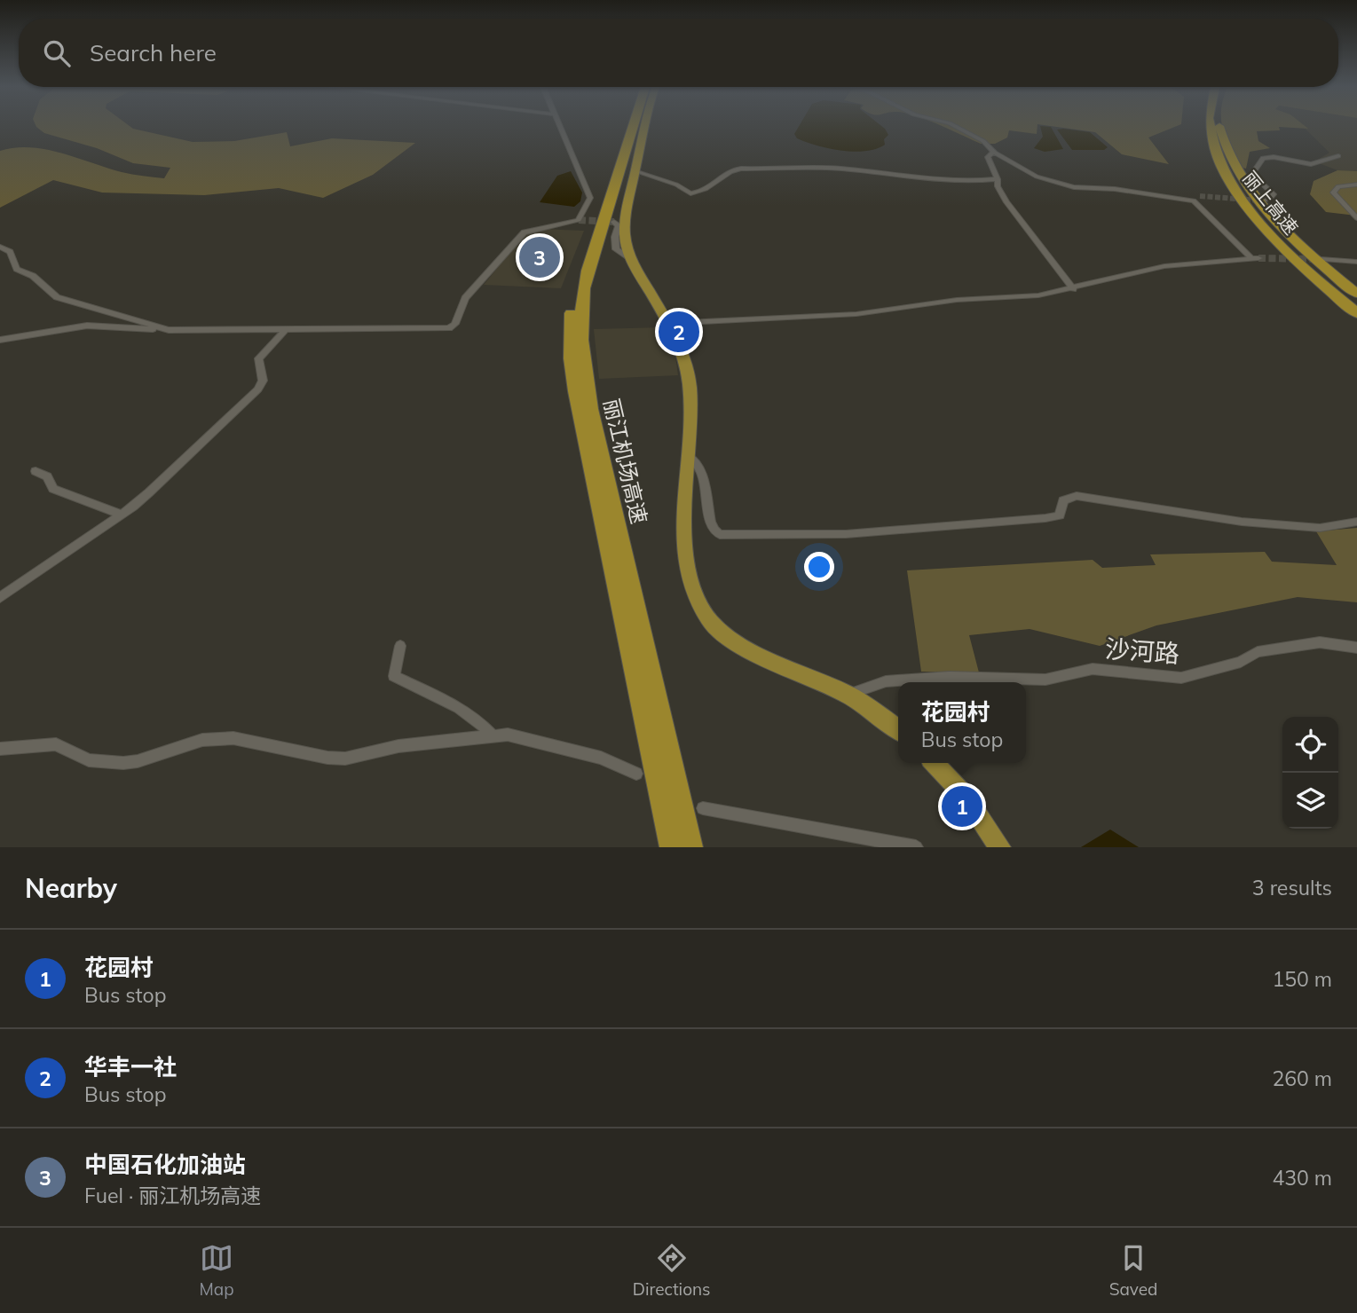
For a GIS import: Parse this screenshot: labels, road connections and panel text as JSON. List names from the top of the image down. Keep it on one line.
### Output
{"streets":{"highway":["丽上高速","丽江机场高速"],"street":["沙河路"]},"page":{"search":"Search here","pins":["3","2","1"],"popup":["花园村","Bus stop"],"heading":["Nearby","3 results"],"list":[{"mark":"1","name":"花园村","note":"Bus stop","value":"150 m"},{"mark":"2","name":"华丰一社","note":"Bus stop","value":"260 m"},{"mark":"3","name":"中国石化加油站","note":"Fuel · 丽江机场高速","value":"430 m"}],"nav":["Map","Directions","Saved"]}}
